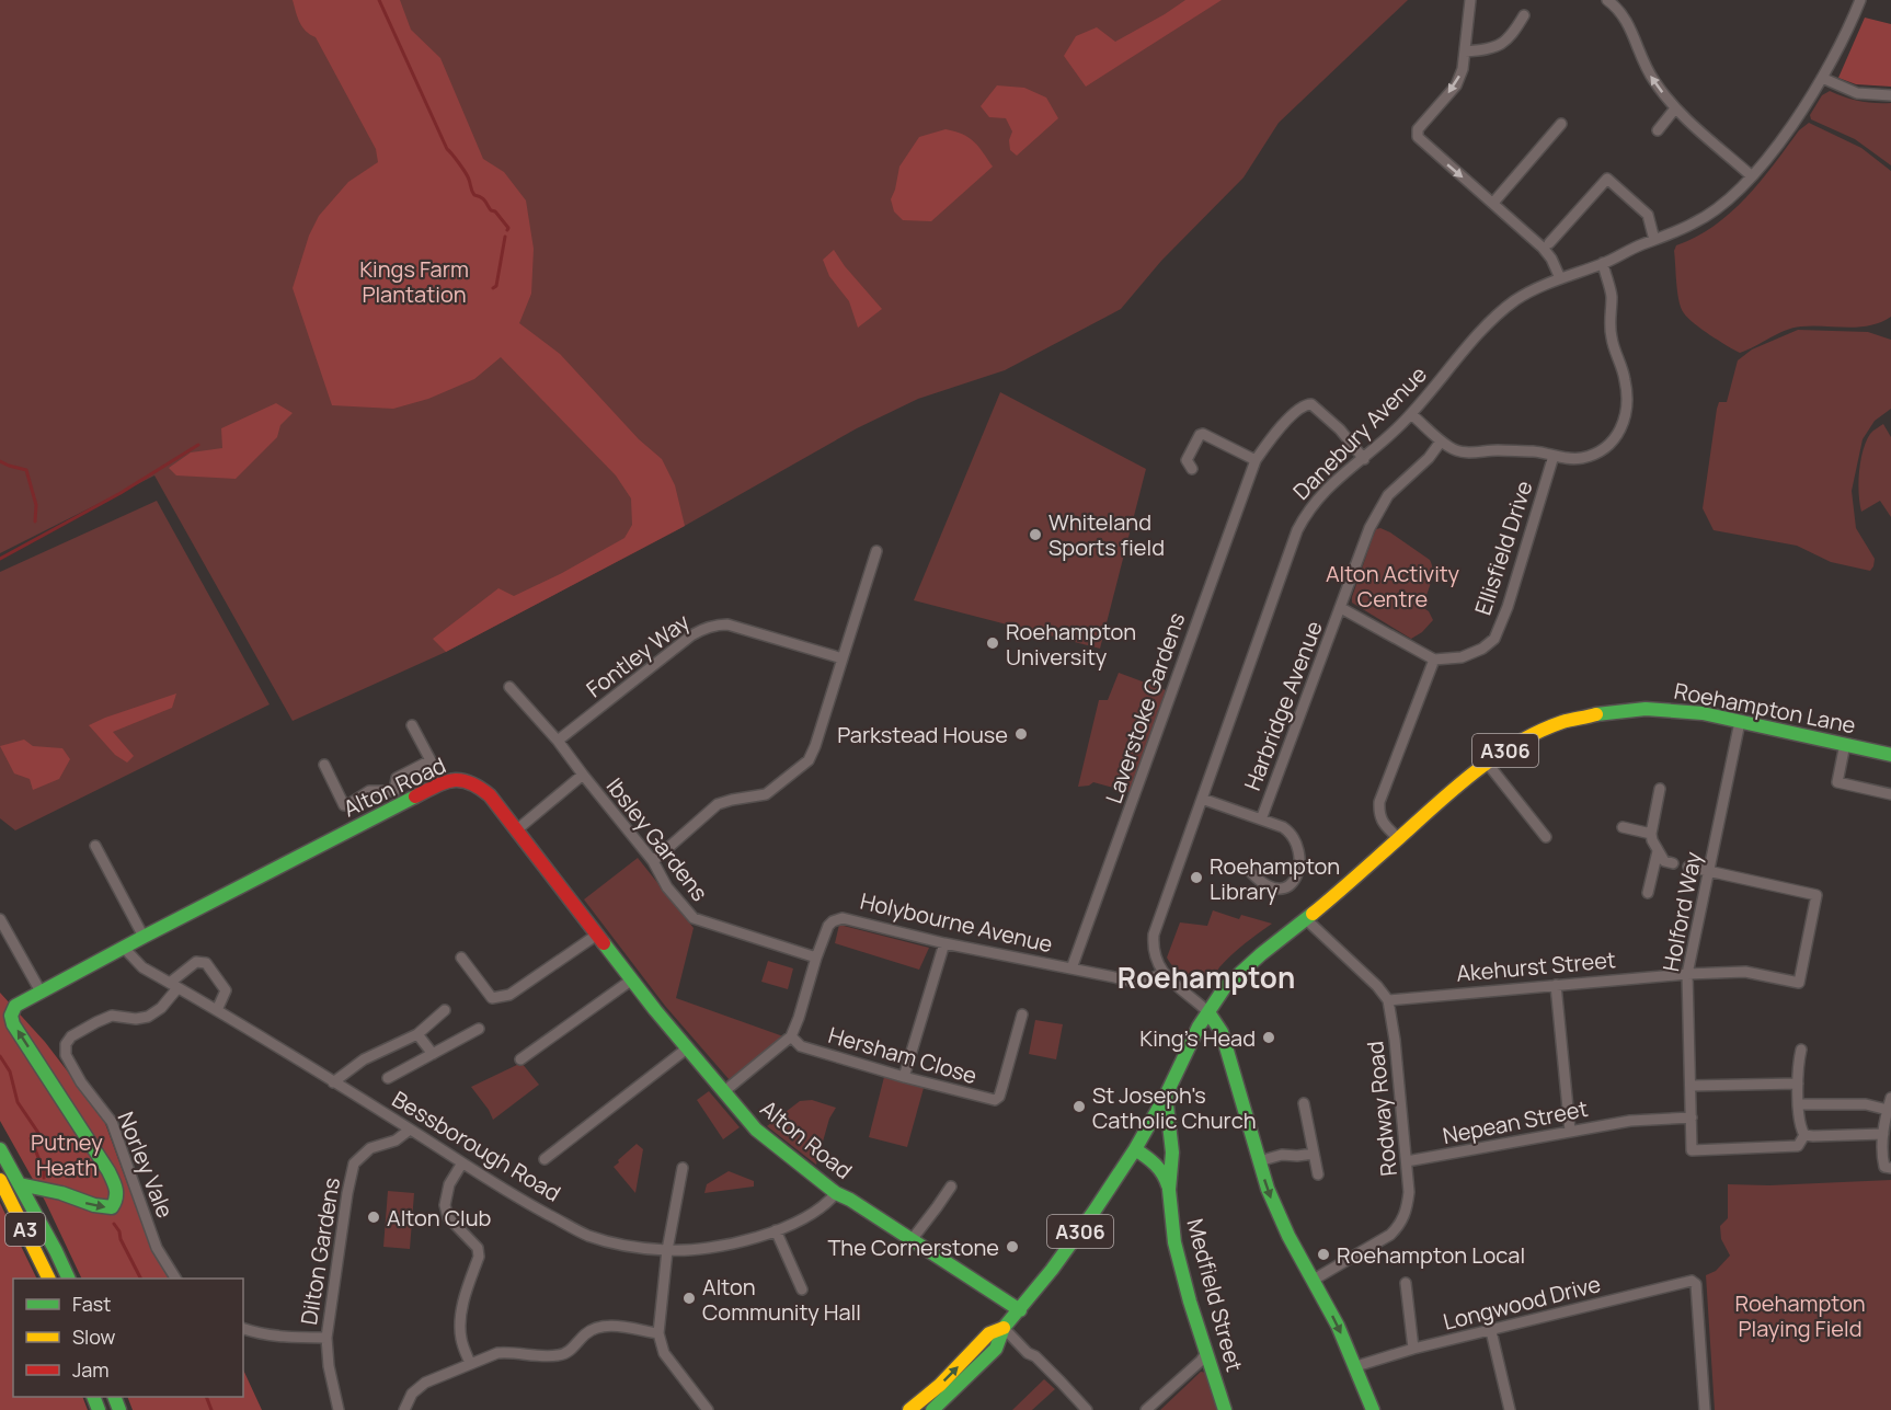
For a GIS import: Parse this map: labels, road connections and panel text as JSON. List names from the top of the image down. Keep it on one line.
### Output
{"streets":{"main road":["Roehampton Lane","A306","Alton Road","A3","Medfield Street"],"street":["Danebury Avenue","Ellisfield Drive","Fontley Way","Harbridge Avenue","Laverstoke Gardens","Ibsley Gardens","Holford Way","Holybourne Avenue","Akehurst Street","Hersham Close","Rodway Road","Nepean Street","Bessborough Road","Norley Vale","Dilton Gardens","Longwood Drive"]},"crossings":[["Danebury Avenue","Harbridge Avenue"],["Danebury Avenue","Laverstoke Gardens"],["Danebury Avenue","Holybourne Avenue"],["Fontley Way","Ibsley Gardens"],["Laverstoke Gardens","Holybourne Avenue"],["Roehampton Lane","Alton Road"],["Roehampton Lane","Holford Way"],["Roehampton Lane","Medfield Street"],["Alton Road","Ibsley Gardens"],["Alton Road","Holybourne Avenue"],["Alton Road","Bessborough Road"],["Alton Road","A3"],["Ibsley Gardens","Holybourne Avenue"],["Holford Way","Akehurst Street"],["Holford Way","Nepean Street"],["Holybourne Avenue","Hersham Close"],["Akehurst Street","Rodway Road"],["Rodway Road","Nepean Street"],["Bessborough Road","Norley Vale"],["Bessborough Road","Dilton Gardens"]],"districts":["Roehampton"],"parks":["Kings Farm Plantation","Alton Activity Centre","Putney Heath","Roehampton Playing Field"],"places":["Whiteland Sports field","Roehampton University","Parkstead House","Roehampton Library","King's Head","St Joseph's Catholic Church","Alton Club","The Cornerstone","Roehampton Local","Alton Community Hall"],"legend":["Fast","Slow","Jam"]}
